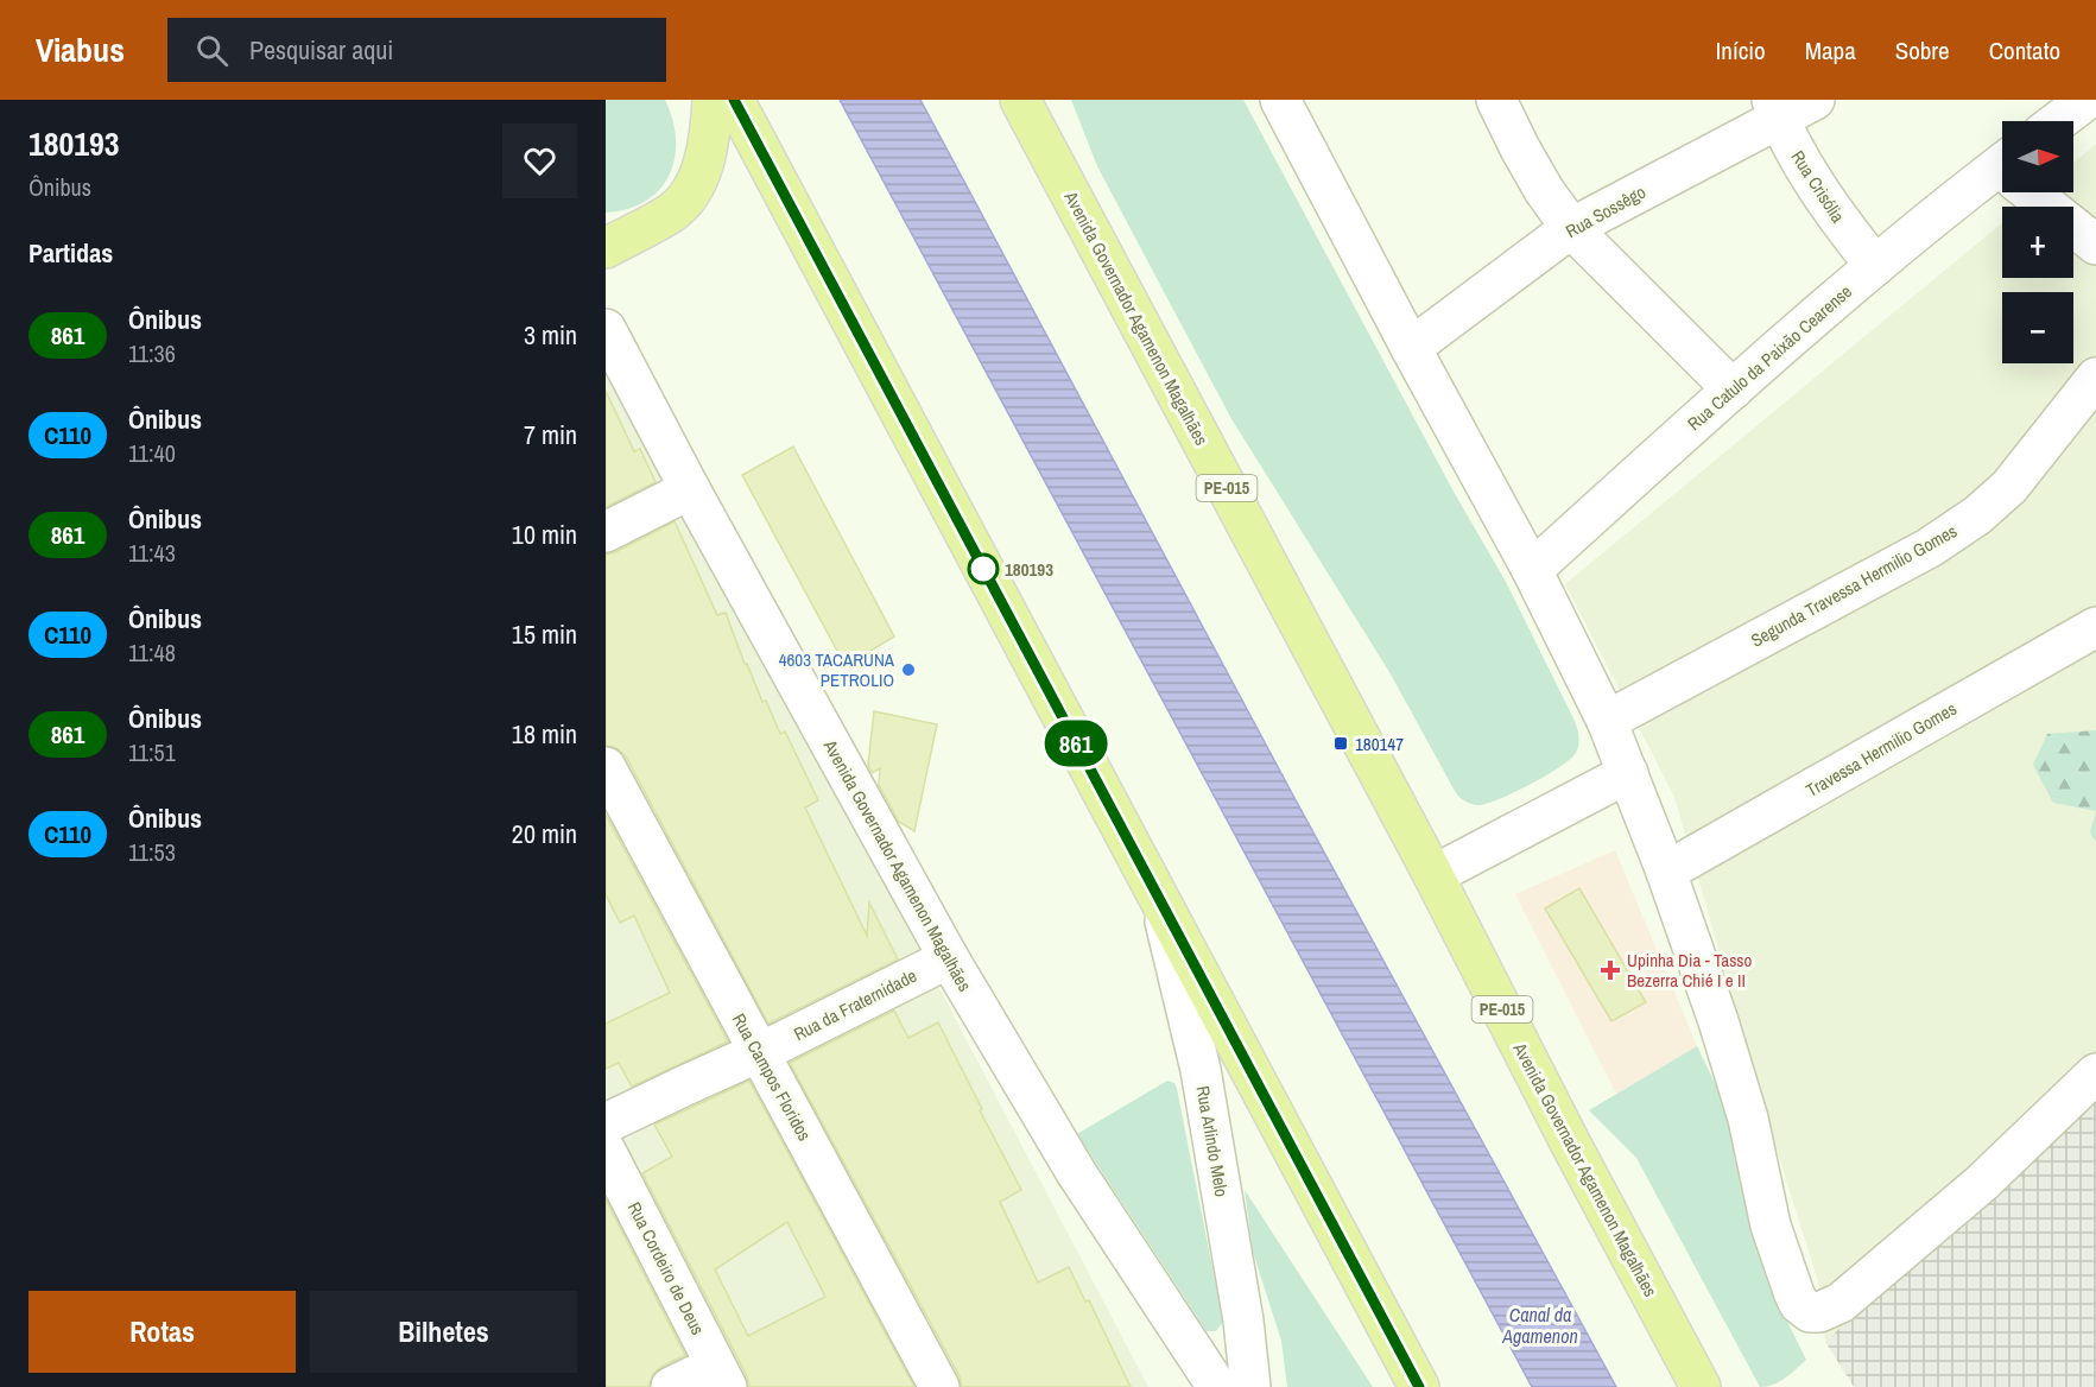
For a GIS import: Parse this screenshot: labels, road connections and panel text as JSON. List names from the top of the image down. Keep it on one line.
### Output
{"streets":{"highway":["Avenida Governador Agamenon Magalhães","PE-015"],"street":["Rua Crisólia","Rua Sossêgo","Rua Catulo da Paixão Cearense","Segunda Travessa Hermilio Gomes","Travessa Hermilio Gomes","Rua da Fraternidade","Rua Campos Floridos","Rua Arlindo Melo","Rua Cordeiro de Deus"]},"crossings":[["Rua Crisólia","Rua Sossêgo"],["Rua Crisólia","Rua Catulo da Paixão Cearense"],["Avenida Governador Agamenon Magalhães","Rua da Fraternidade"],["Rua da Fraternidade","Rua Campos Floridos"]],"water":["Canal da Agamenon"],"places":{"other":["180193","4603 TACARUNA PETROLIO"],"transit":["180147"],"health":["Upinha Dia - Tasso Bezerra Chié I e II"]},"lines":["bus line 861"],"north":"right","page":{"header":"Viabus","search":"Pesquisar aqui","nav":["Início","Mapa","Sobre","Contato"],"heading":[["180193","Ônibus"],"Partidas"],"on_map":"861","map_buttons":["+","−"],"list":[{"mark":"861","name":"Ônibus","note":"11:36","value":"3 min"},{"mark":"C110","name":"Ônibus","note":"11:40","value":"7 min"},{"mark":"861","name":"Ônibus","note":"11:43","value":"10 min"},{"mark":"C110","name":"Ônibus","note":"11:48","value":"15 min"},{"mark":"861","name":"Ônibus","note":"11:51","value":"18 min"},{"mark":"C110","name":"Ônibus","note":"11:53","value":"20 min"}],"buttons":["Rotas","Bilhetes"]}}
